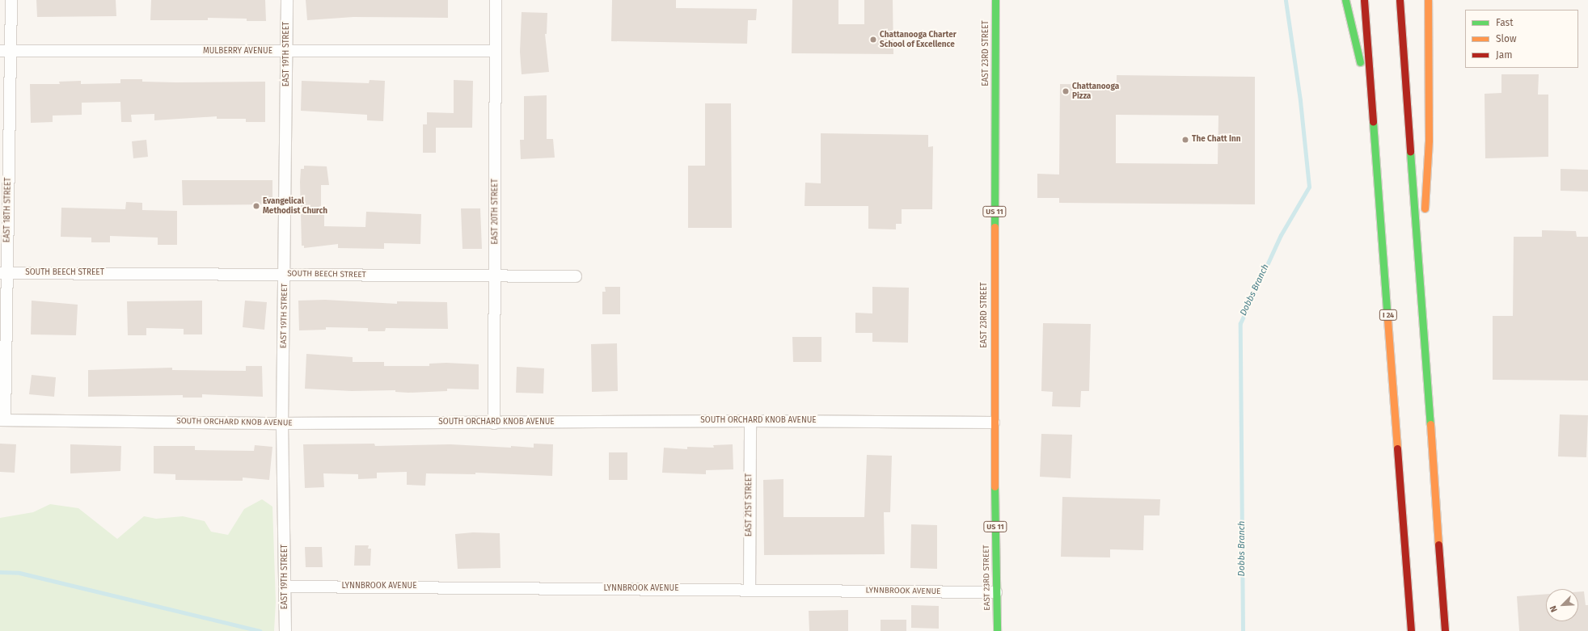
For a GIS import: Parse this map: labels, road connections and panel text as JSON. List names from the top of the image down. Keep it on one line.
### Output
{"streets":{"main road":["EAST 23RD STREET","US 11","I 24"],"street":["MULBERRY AVENUE","EAST 19TH STREET","EAST 18TH STREET","EAST 20TH STREET","SOUTH BEECH STREET","SOUTH ORCHARD KNOB AVENUE","EAST 21ST STREET","LYNNBROOK AVENUE"]},"crossings":[["MULBERRY AVENUE","EAST 19TH STREET"],["MULBERRY AVENUE","EAST 18TH STREET"],["MULBERRY AVENUE","EAST 20TH STREET"],["EAST 23RD STREET","SOUTH ORCHARD KNOB AVENUE"],["EAST 23RD STREET","LYNNBROOK AVENUE"],["EAST 19TH STREET","SOUTH BEECH STREET"],["EAST 19TH STREET","SOUTH ORCHARD KNOB AVENUE"],["EAST 19TH STREET","LYNNBROOK AVENUE"],["EAST 18TH STREET","SOUTH BEECH STREET"],["EAST 18TH STREET","SOUTH ORCHARD KNOB AVENUE"],["EAST 20TH STREET","SOUTH BEECH STREET"],["EAST 20TH STREET","SOUTH ORCHARD KNOB AVENUE"],["SOUTH ORCHARD KNOB AVENUE","EAST 21ST STREET"],["EAST 21ST STREET","LYNNBROOK AVENUE"]],"water":["Dobbs Branch"],"places":["Chattanooga Charter School of Excellence","Chattanooga Pizza","The Chatt Inn","Evangelical Methodist Church"],"legend":["Fast","Slow","Jam"],"north":"bottom left"}
